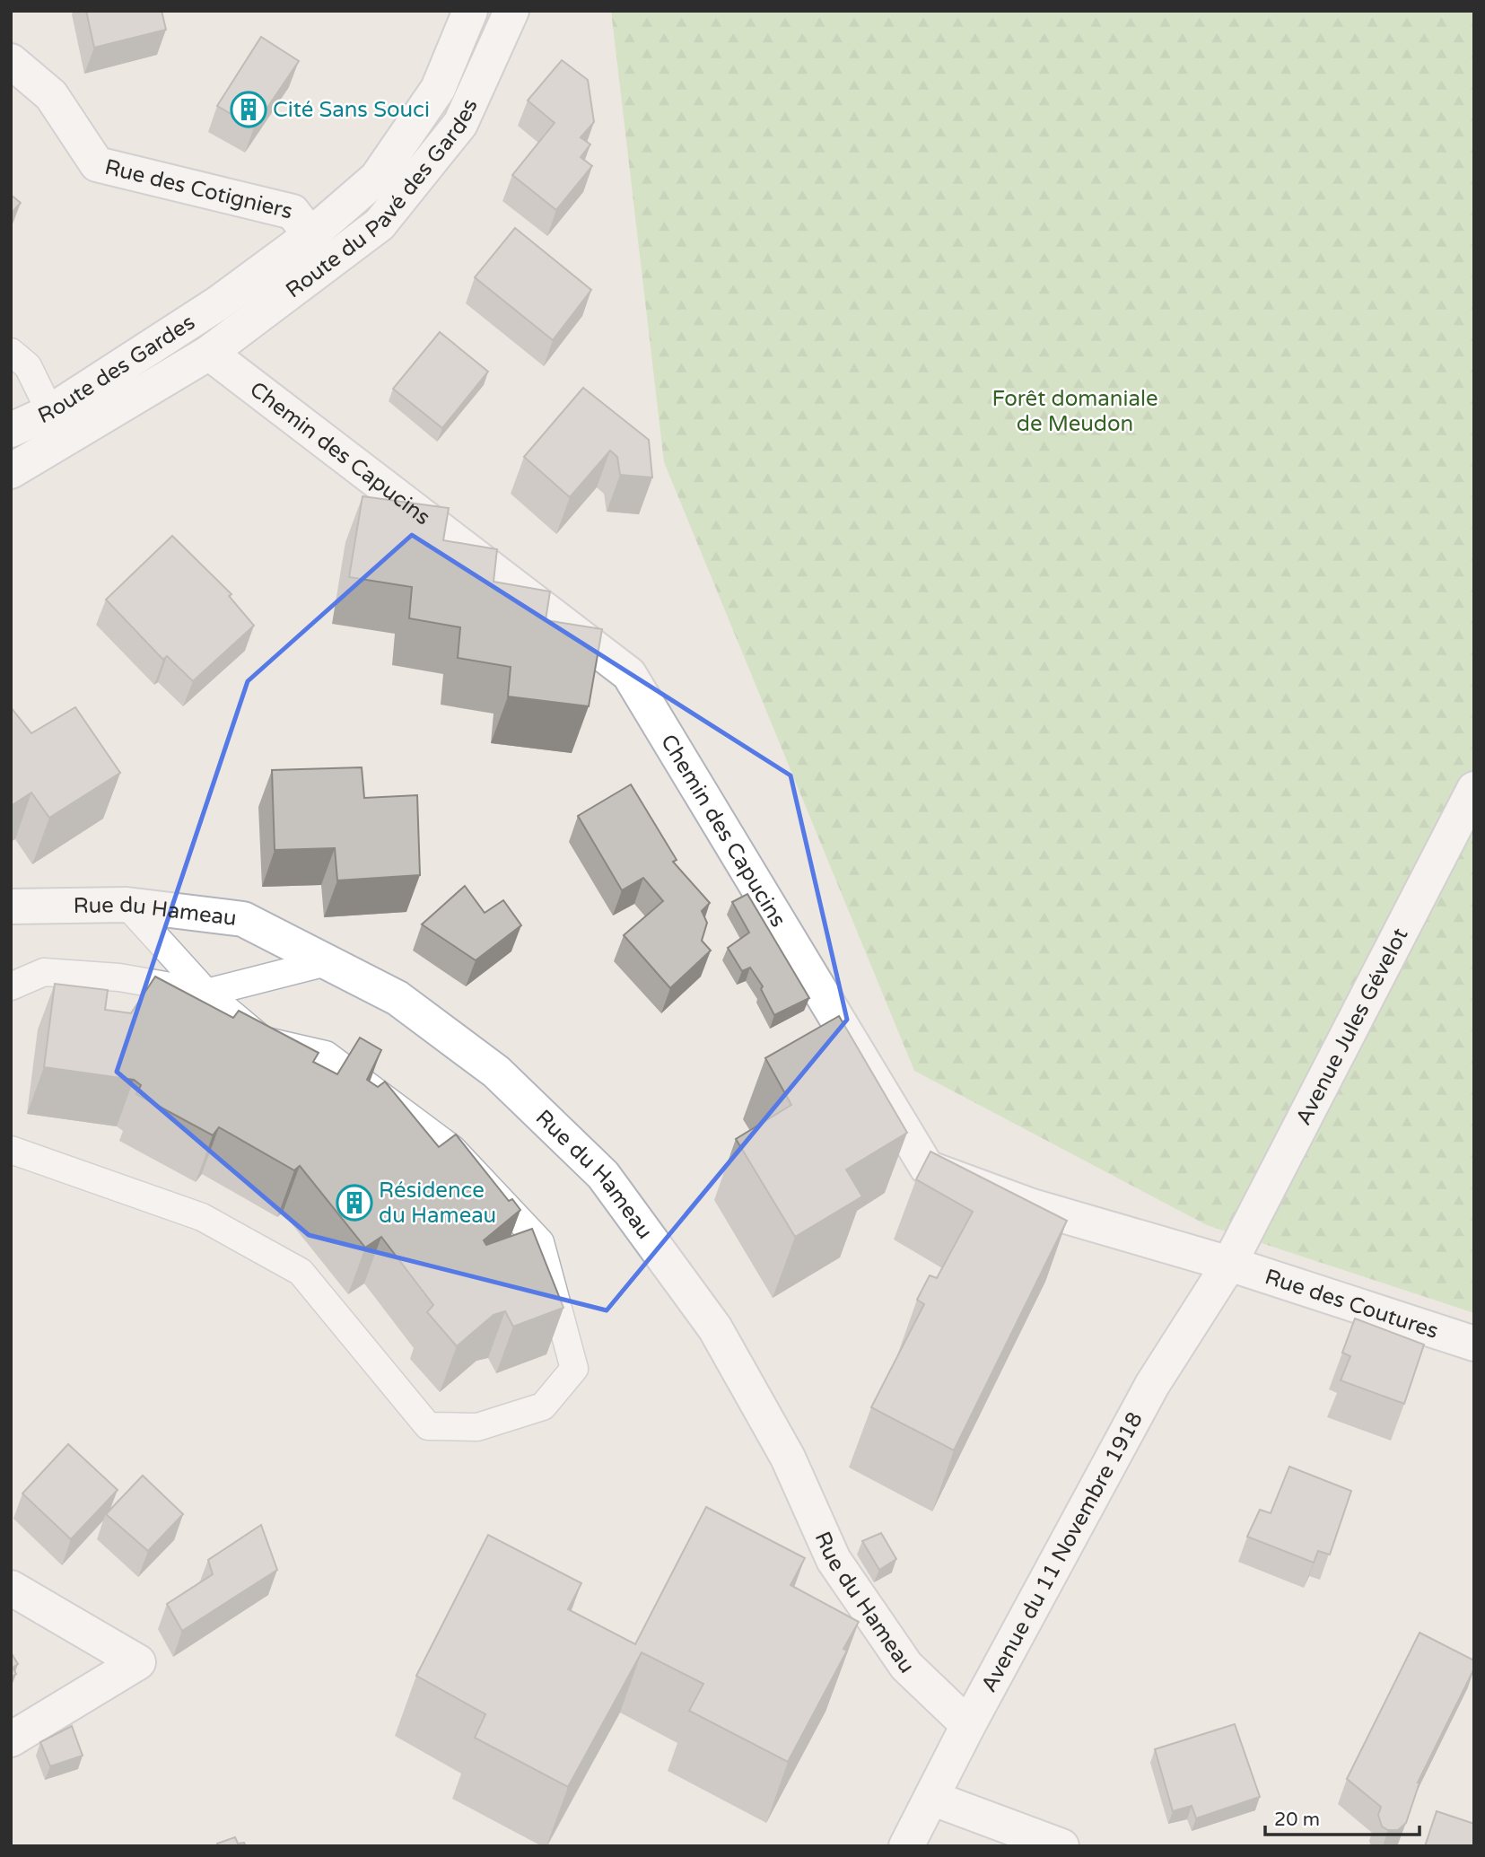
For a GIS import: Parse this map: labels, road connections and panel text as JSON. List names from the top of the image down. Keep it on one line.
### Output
{"streets":{"street":["Rue des Cotigniers","Route du Pavé des Gardes","Route des Gardes","Chemin des Capucins","Rue du Hameau","Avenue Jules Gévelot","Rue des Coutures","Avenue du 11 Novembre 1918"]},"crossings":[["Rue des Cotigniers","Route du Pavé des Gardes"],["Route du Pavé des Gardes","Route des Gardes"],["Route du Pavé des Gardes","Chemin des Capucins"],["Route des Gardes","Chemin des Capucins"],["Chemin des Capucins","Avenue Jules Gévelot"],["Chemin des Capucins","Rue des Coutures"],["Chemin des Capucins","Avenue du 11 Novembre 1918"],["Rue du Hameau","Avenue du 11 Novembre 1918"],["Avenue Jules Gévelot","Rue des Coutures"],["Avenue Jules Gévelot","Avenue du 11 Novembre 1918"],["Rue des Coutures","Avenue du 11 Novembre 1918"]],"parks":["Forêt domaniale de Meudon"],"places":{"building":["Cité Sans Souci","Résidence du Hameau"]},"scale_bar":"20 m"}
